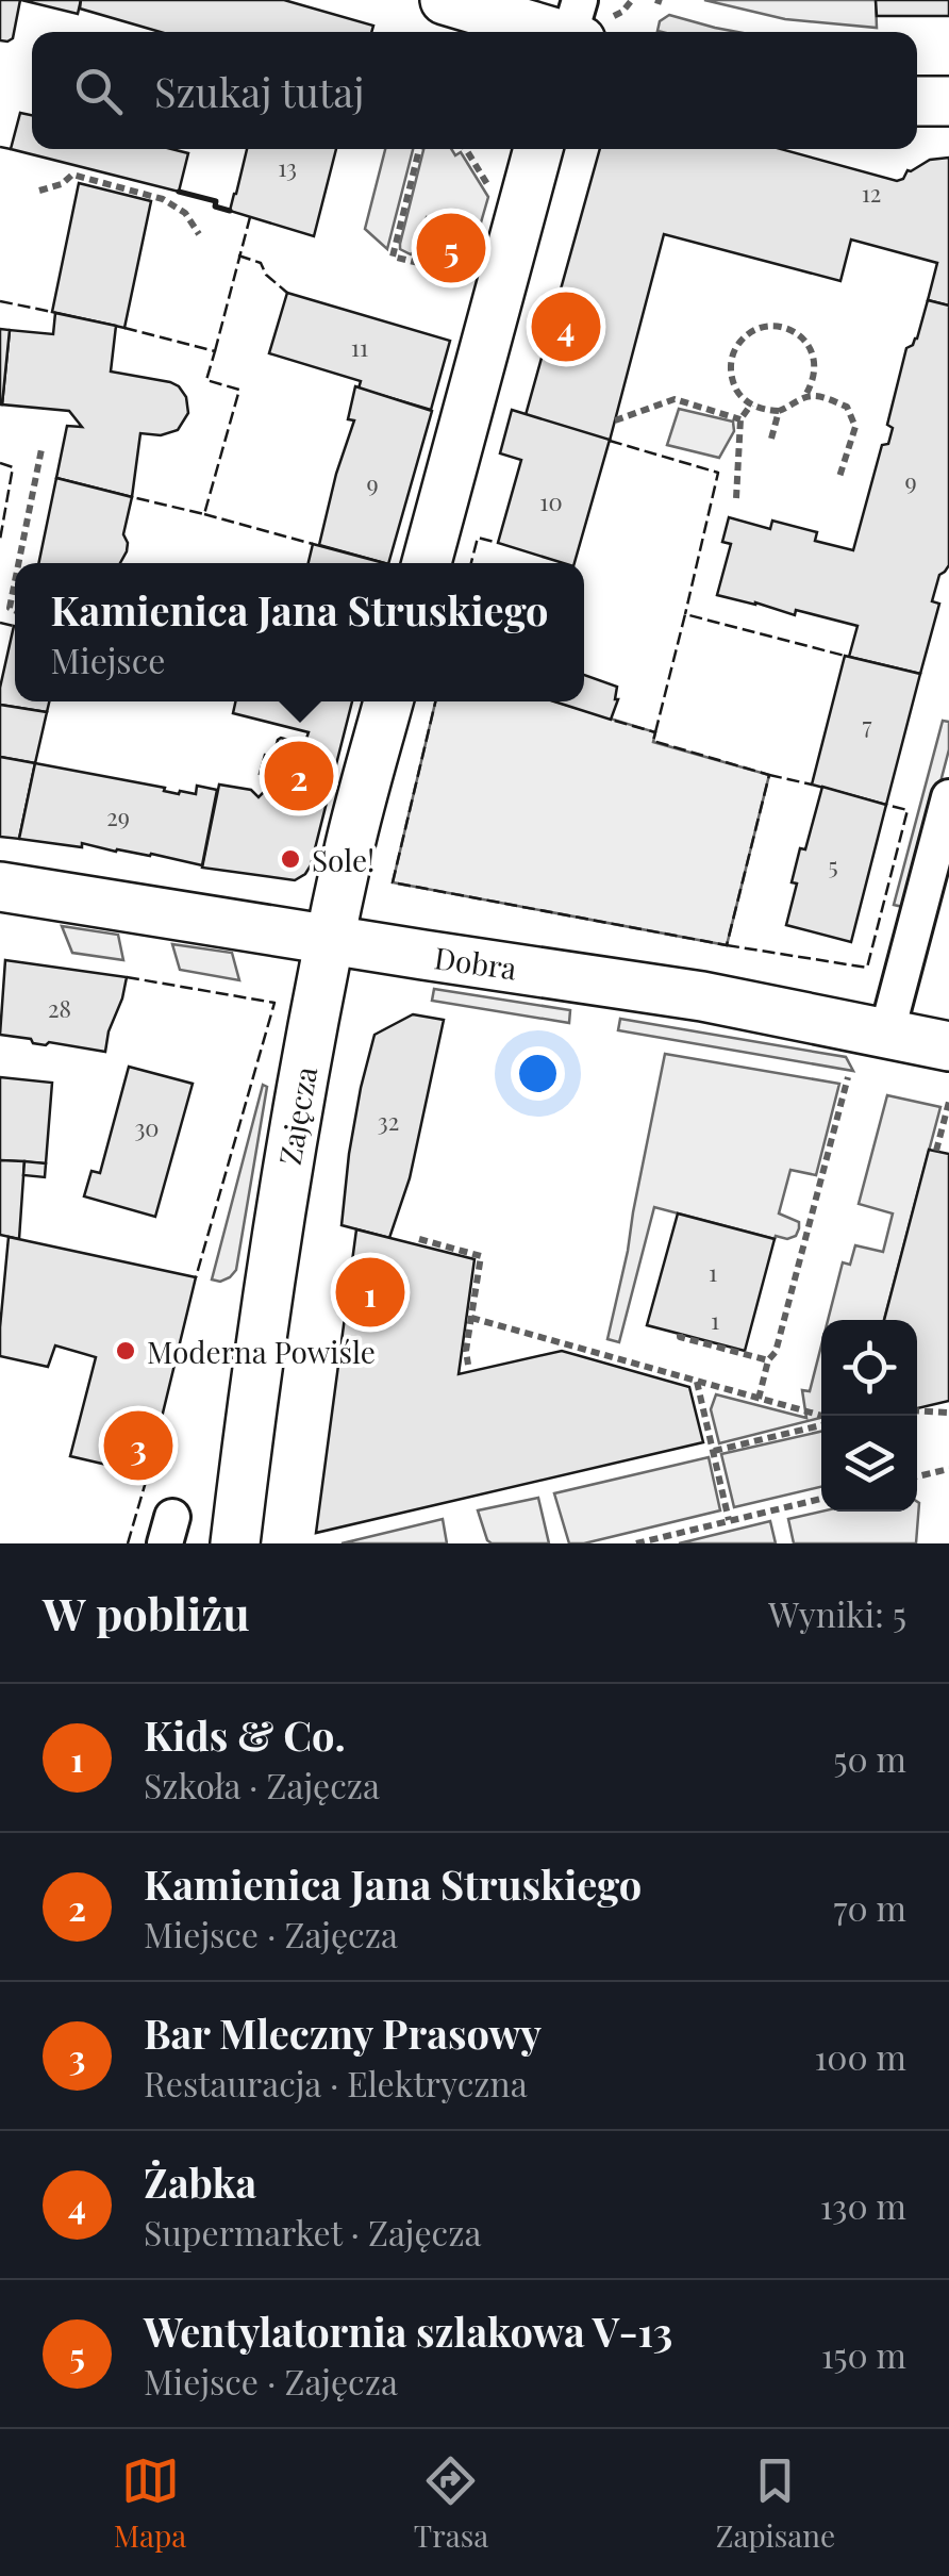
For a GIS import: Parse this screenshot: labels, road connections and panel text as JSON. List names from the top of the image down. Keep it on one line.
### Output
{"streets":{"street":["Dobra","Zajęcza"]},"crossings":[["Dobra","Zajęcza"]],"places":["Sole!","Moderna Powiśle"],"house_numbers":["13","12","11","9","9","10","7","29","5","28","32","30","1","1"],"page":{"search":"Szukaj tutaj","pins":["5","4","2","1","3"],"popup":["Kamienica Jana Struskiego","Miejsce"],"heading":["W pobliżu","Wyniki: 5"],"list":[{"mark":"1","name":"Kids & Co.","note":"Szkoła · Zajęcza","value":"50 m"},{"mark":"2","name":"Kamienica Jana Struskiego","note":"Miejsce · Zajęcza","value":"70 m"},{"mark":"3","name":"Bar Mleczny Prasowy","note":"Restauracja · Elektryczna","value":"100 m"},{"mark":"4","name":"Żabka","note":"Supermarket · Zajęcza","value":"130 m"},{"mark":"5","name":"Wentylatornia szlakowa V-13","note":"Miejsce · Zajęcza","value":"150 m"}],"nav":["Mapa","Trasa","Zapisane"]}}
